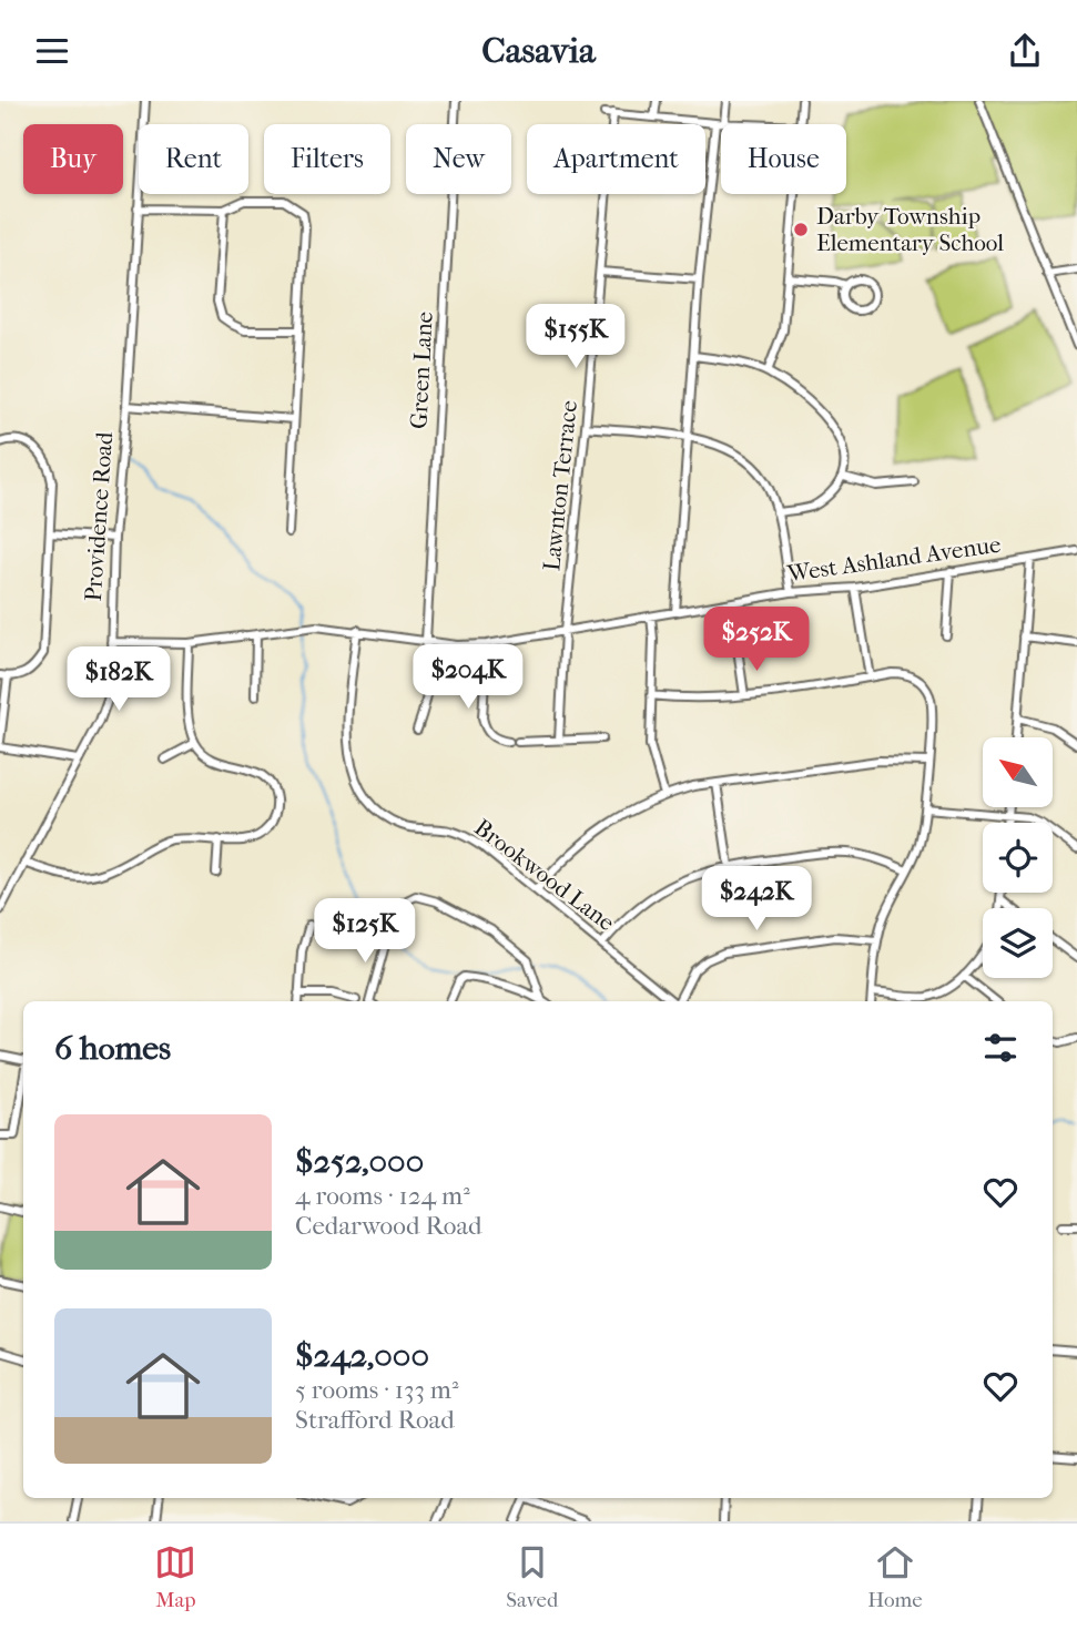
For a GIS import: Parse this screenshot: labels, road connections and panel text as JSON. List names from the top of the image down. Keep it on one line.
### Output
{"streets":{"street":["Green Lane","Lawnton Terrace","Providence Road","West Ashland Avenue","Brookwood Lane"]},"crossings":[["Green Lane","West Ashland Avenue"],["Lawnton Terrace","West Ashland Avenue"],["Providence Road","West Ashland Avenue"],["West Ashland Avenue","Brookwood Lane"]],"places":["Darby Township Elementary School"],"north":"top left","page":{"header":"Casavia","chip":["Buy","Rent","Filters","New","Apartment","House"],"price":["$155K","$252K","$204K","$182K","$242K","$125K"],"heading":"6 homes","list":[{"name":"$252,000","note":"4 rooms · 124 m² · Cedarwood Road"},{"name":"$242,000","note":"5 rooms · 133 m² · Strafford Road"}],"tabs":["Map","Saved","Home"]}}
